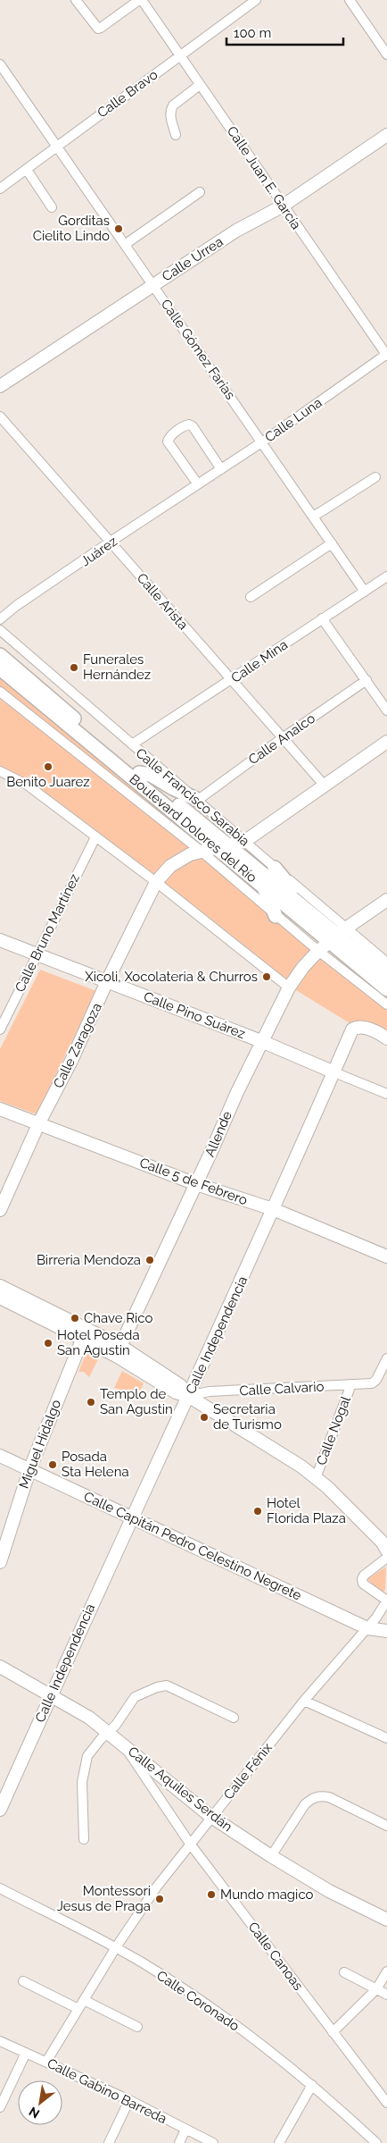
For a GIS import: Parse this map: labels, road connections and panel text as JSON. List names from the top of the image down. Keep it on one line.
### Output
{"streets":{"main road":["Boulevard Dolores del Río"],"street":["Calle Bravo","Calle Juan E. García","Calle Urrea","Calle Gómez Farías","Calle Luna","Juárez","Calle Arista","Calle Mina","Calle Analco","Calle Francisco Sarabia","Calle Bruno Martínez","Calle Pino Suárez","Calle Zaragoza","Allende","Calle 5 de Febrero","Calle Independencia","Calle Calvario","Calle Nogal","Miguel Hidalgo","Calle Capitán Pedro Celestino Negrete","Calle Fénix","Calle Aquiles Serdán","Calle Canoas","Calle Coronado","Calle Gabino Barreda"]},"crossings":[["Calle Bravo","Calle Juan E. García"],["Calle Bravo","Calle Gómez Farías"],["Calle Juan E. García","Calle Urrea"],["Calle Juan E. García","Calle Luna"],["Calle Urrea","Calle Gómez Farías"],["Calle Gómez Farías","Calle Luna"],["Calle Gómez Farías","Calle Mina"],["Calle Luna","Juárez"],["Juárez","Calle Arista"],["Calle Arista","Calle Mina"],["Calle Arista","Calle Analco"],["Calle Mina","Calle Francisco Sarabia"],["Calle Analco","Calle Francisco Sarabia"],["Calle Francisco Sarabia","Boulevard Dolores del Río"],["Calle Francisco Sarabia","Allende"],["Boulevard Dolores del Río","Allende"],["Calle Bruno Martínez","Calle Pino Suárez"],["Calle Pino Suárez","Calle Zaragoza"],["Calle Pino Suárez","Allende"],["Calle Pino Suárez","Calle Independencia"],["Calle Zaragoza","Calle 5 de Febrero"],["Allende","Calle 5 de Febrero"],["Calle 5 de Febrero","Calle Independencia"],["Calle Independencia","Calle Calvario"],["Calle Independencia","Calle Capitán Pedro Celestino Negrete"],["Calle Independencia","Calle Aquiles Serdán"],["Calle Calvario","Calle Nogal"],["Miguel Hidalgo","Calle Capitán Pedro Celestino Negrete"],["Calle Capitán Pedro Celestino Negrete","Calle Fénix"],["Calle Fénix","Calle Aquiles Serdán"],["Calle Fénix","Calle Canoas"],["Calle Fénix","Calle Coronado"],["Calle Fénix","Calle Gabino Barreda"],["Calle Aquiles Serdán","Calle Canoas"]],"places":["Gorditas Cielito Lindo","Funerales Hernández","Benito Juarez","Xicoli, Xocolateria & Churros","Birreria Mendoza","Chave Rico","Hotel Poseda San Agustin","Templo de San Agustin","Secretaria de Turismo","Posada Sta Helena","Hotel Florida Plaza","Mundo magico","Montessori Jesus de Praga"],"scale_bar":"100 m","north":"bottom left"}
